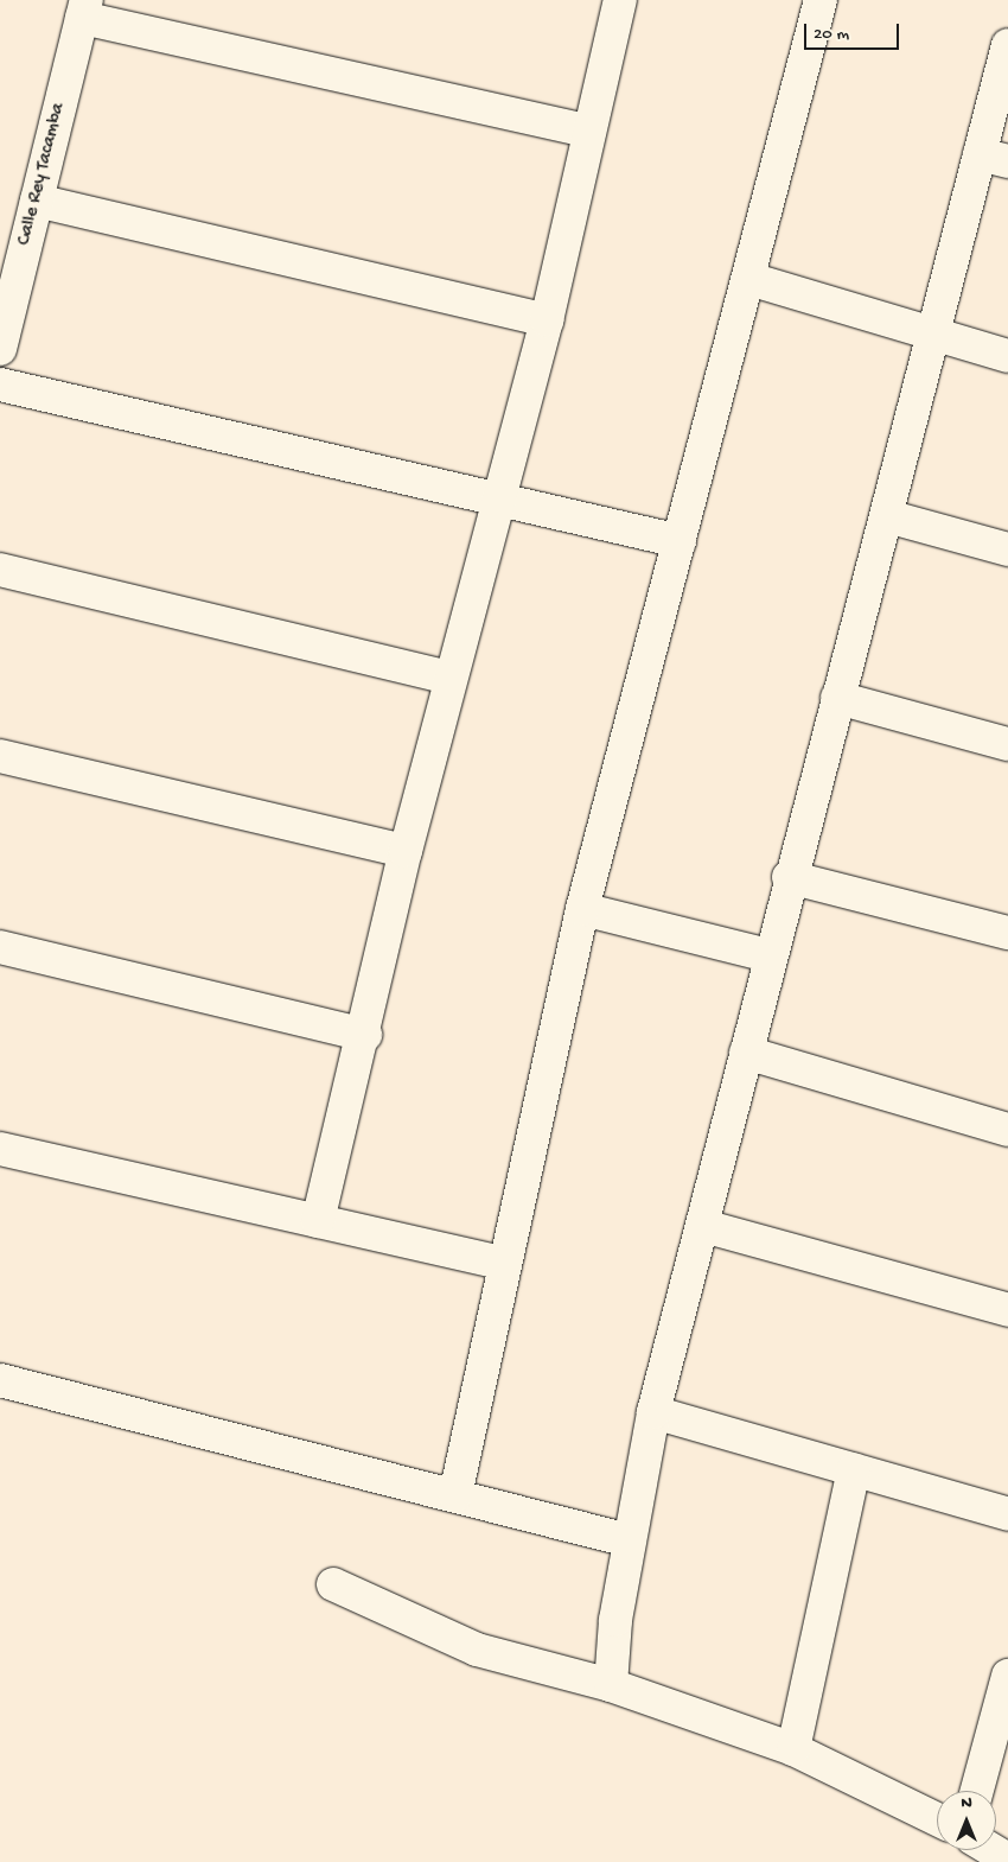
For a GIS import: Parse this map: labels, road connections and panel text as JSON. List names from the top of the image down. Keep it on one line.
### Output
{"streets":{"street":["Calle Rey Tacamba"]},"scale_bar":"20 m","north":"top"}
